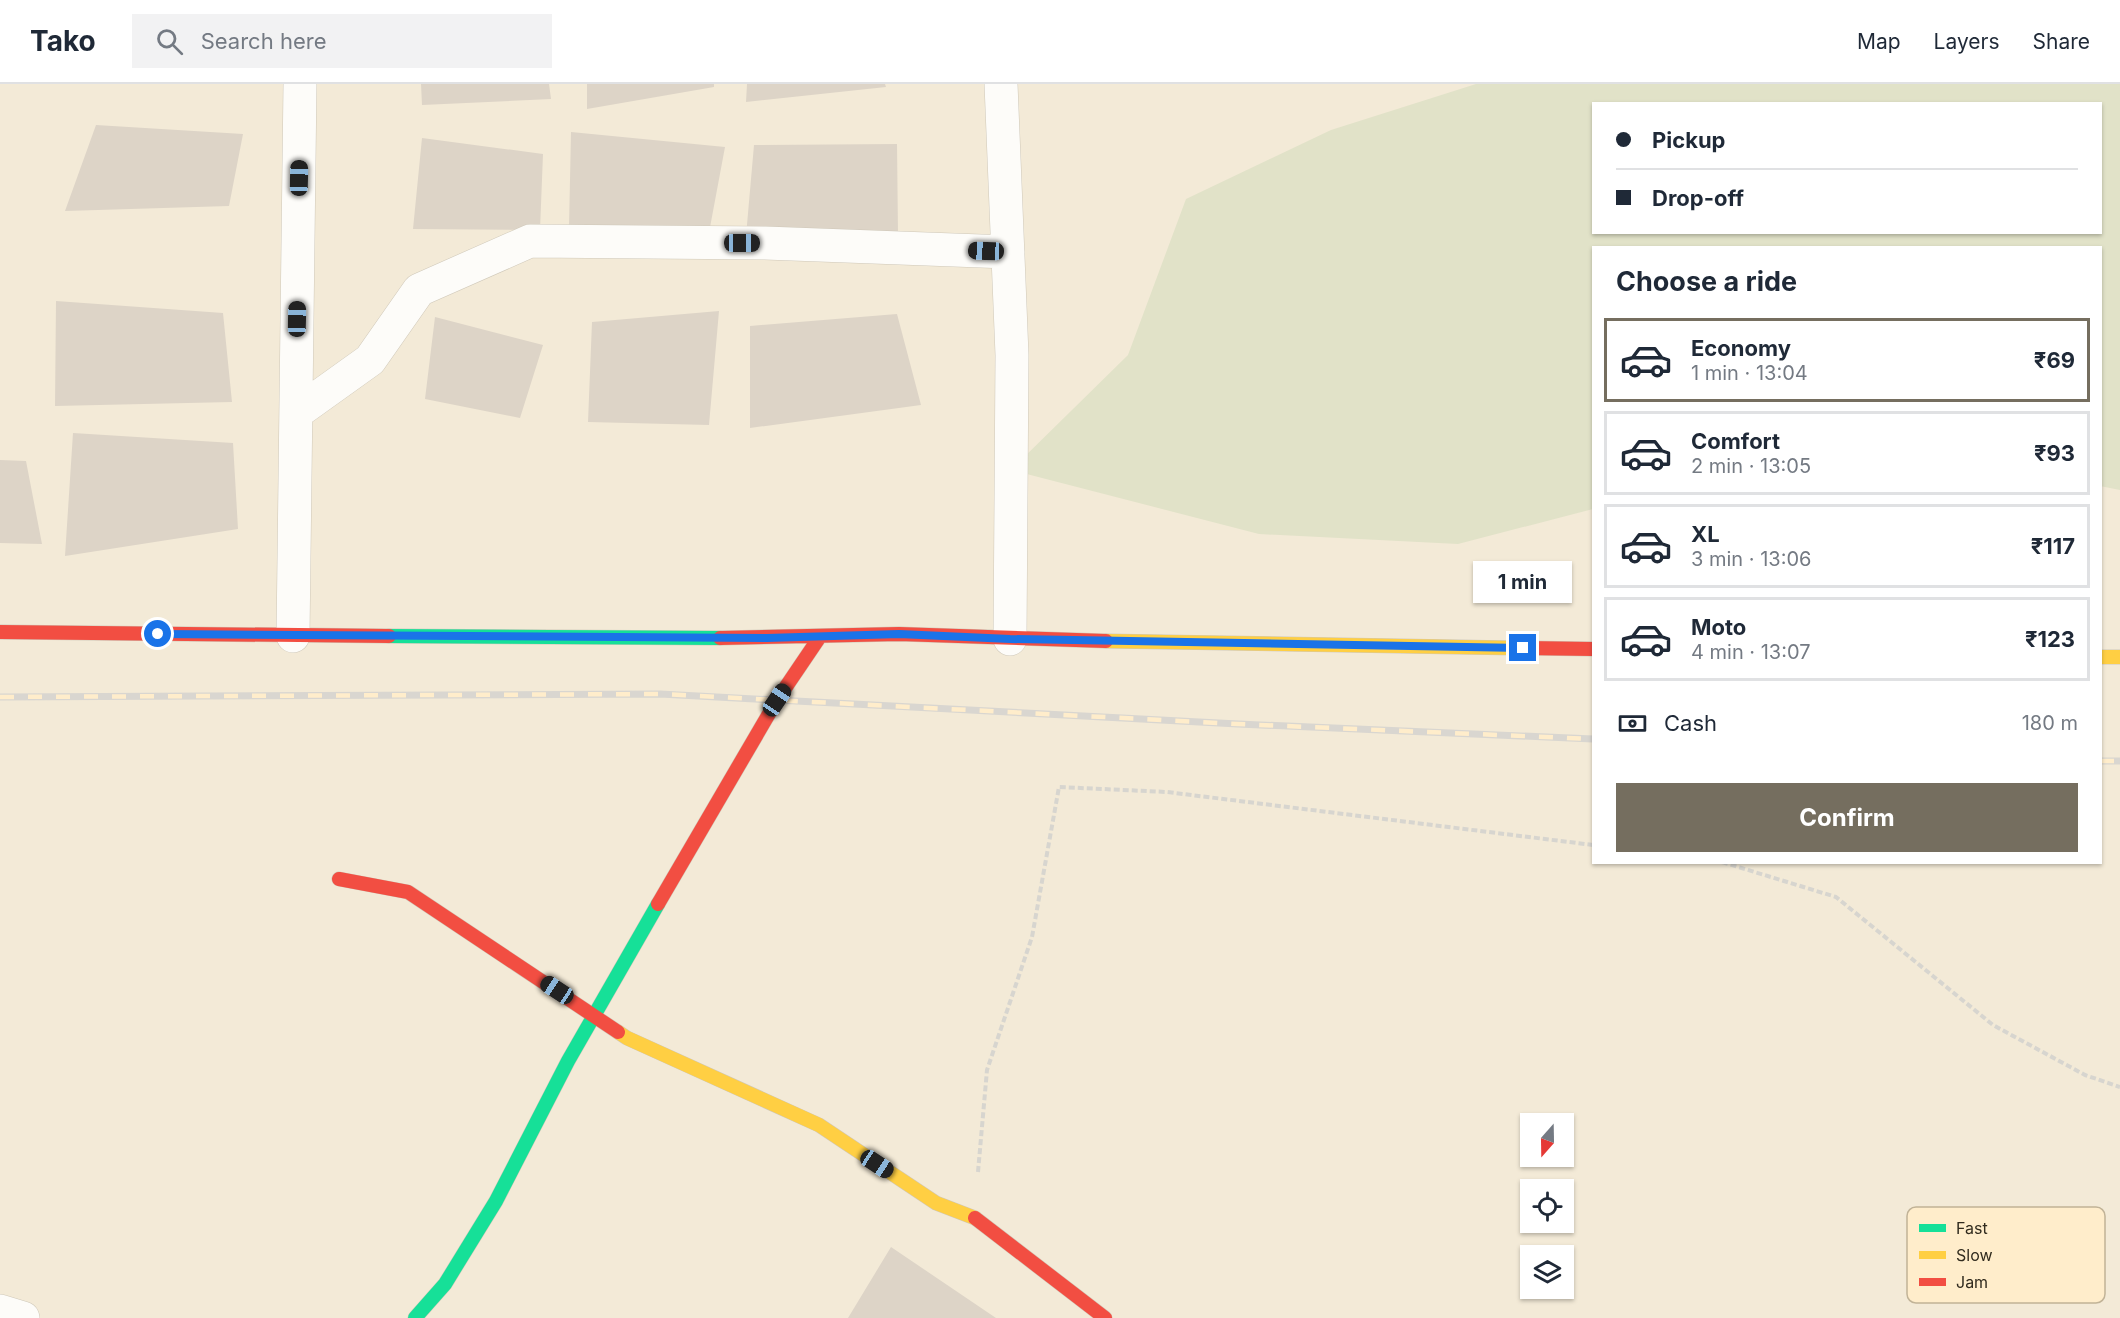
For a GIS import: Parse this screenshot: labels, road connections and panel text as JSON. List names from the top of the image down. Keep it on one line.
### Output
{"legend":["Fast","Slow","Jam"],"north":"bottom","page":{"header":"Tako","search":"Search here","nav":["Map","Layers","Share"],"banner":["Pickup","Drop-off"],"heading":"Choose a ride","list":[{"name":"Economy","note":"1 min · 13:04","value":"₹69"},{"name":"Comfort","note":"2 min · 13:05","value":"₹93"},{"name":"XL","note":"3 min · 13:06","value":"₹117"},{"name":"Moto","note":"4 min · 13:07","value":"₹123"}],"bubble":"1 min","pay":["Cash","180 m"],"buttons":"Confirm"}}
